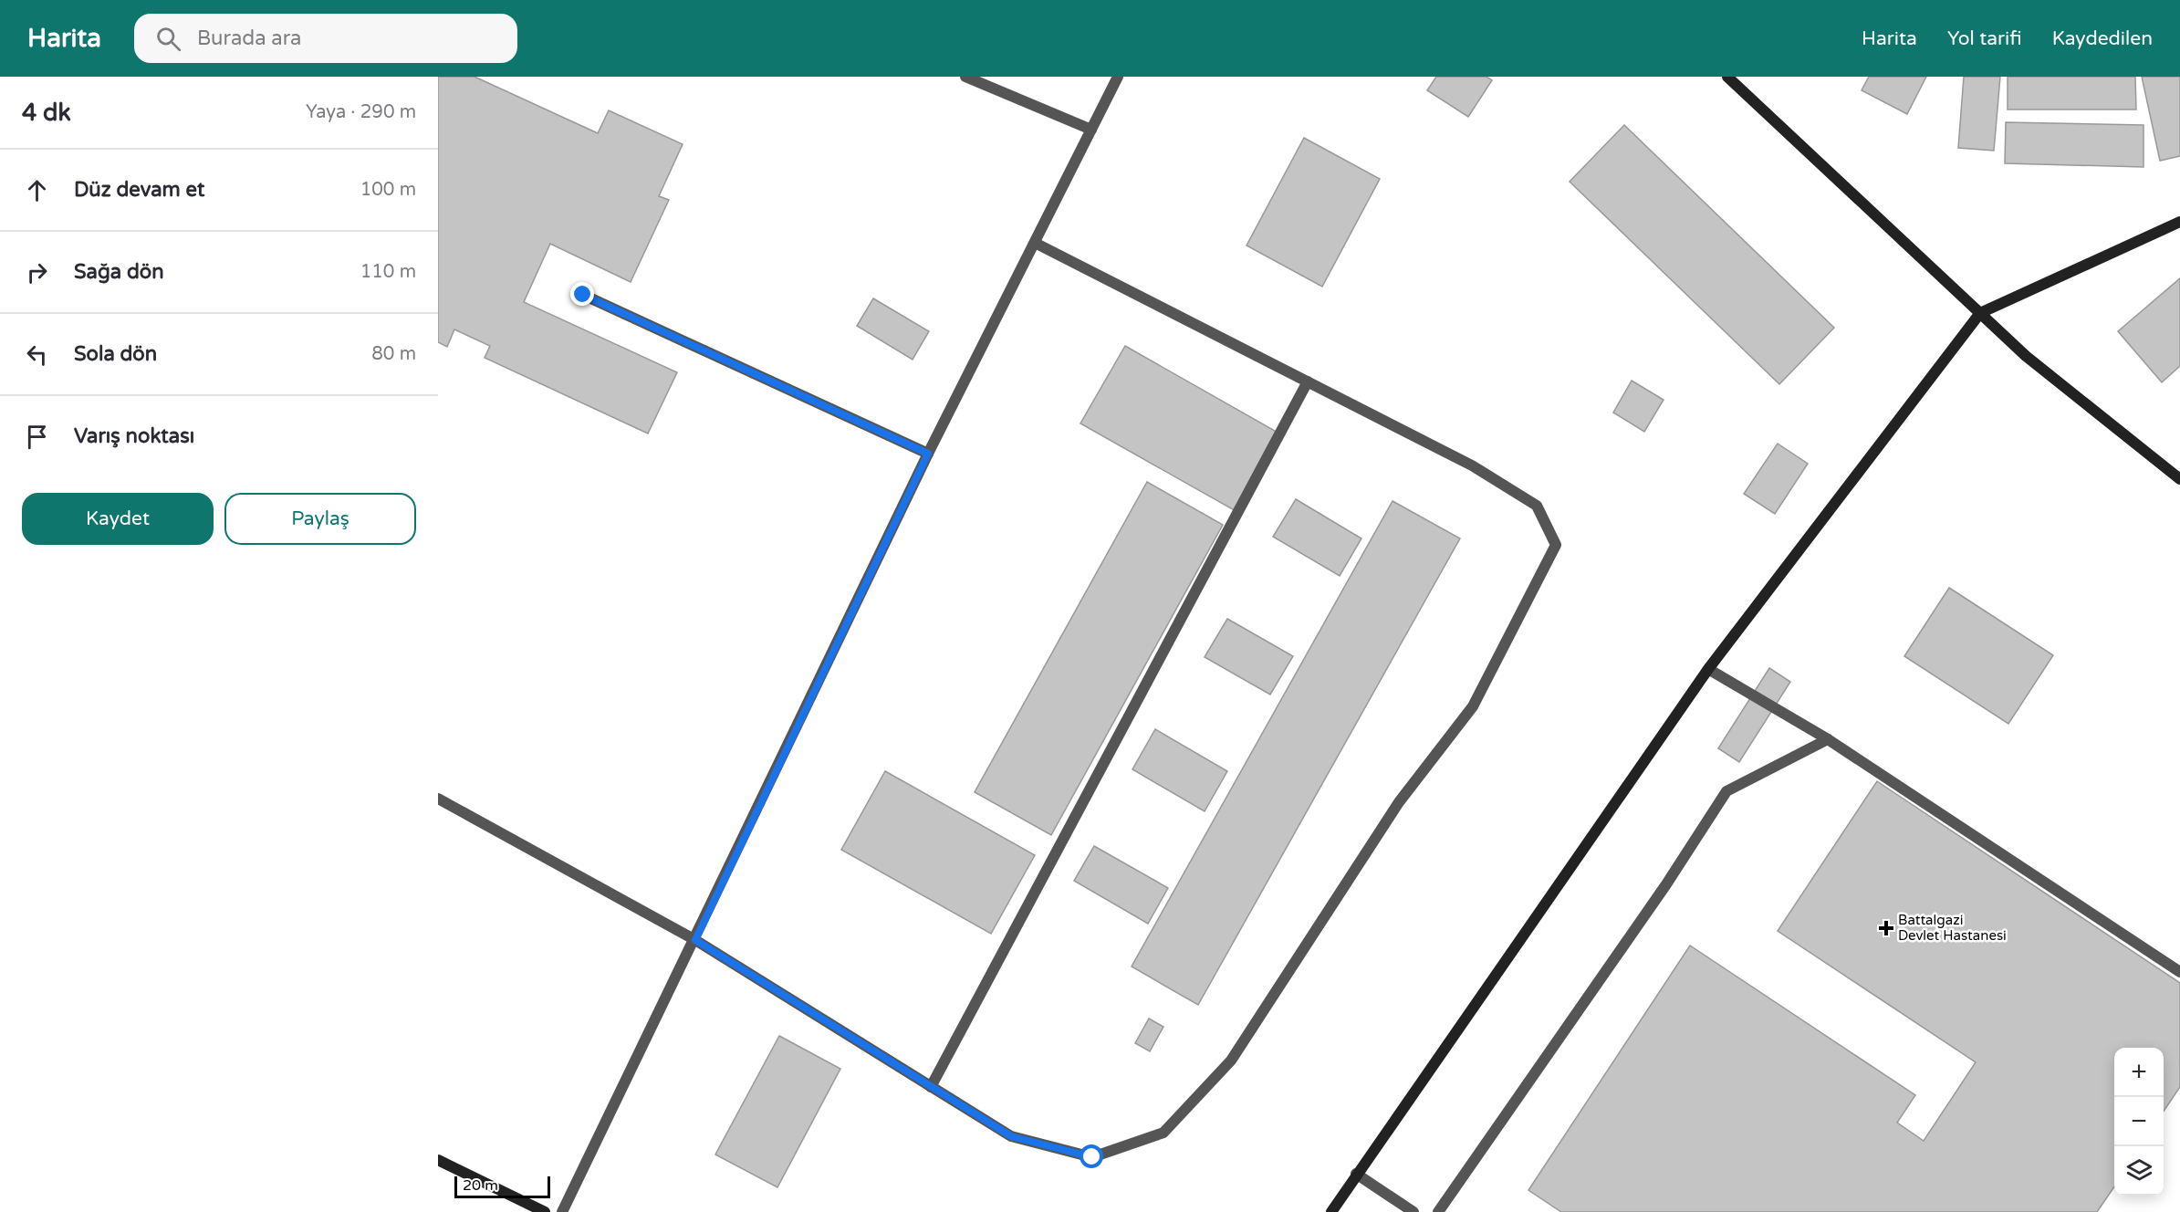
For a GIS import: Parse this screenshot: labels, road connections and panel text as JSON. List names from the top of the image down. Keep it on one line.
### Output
{"places":{"health":["Battalgazi Devlet Hastanesi"]},"scale_bar":"20 m","page":{"header":"Harita","search":"Burada ara","nav":["Harita","Yol tarifi","Kaydedilen"],"heading":["4 dk","Yaya · 290 m"],"list":[["Düz devam et","100 m"],["Sağa dön","110 m"],["Sola dön","80 m"],"Varış noktası"],"buttons":["Kaydet","Paylaş"],"map_buttons":["+","−"],"scale":"20 m"}}
